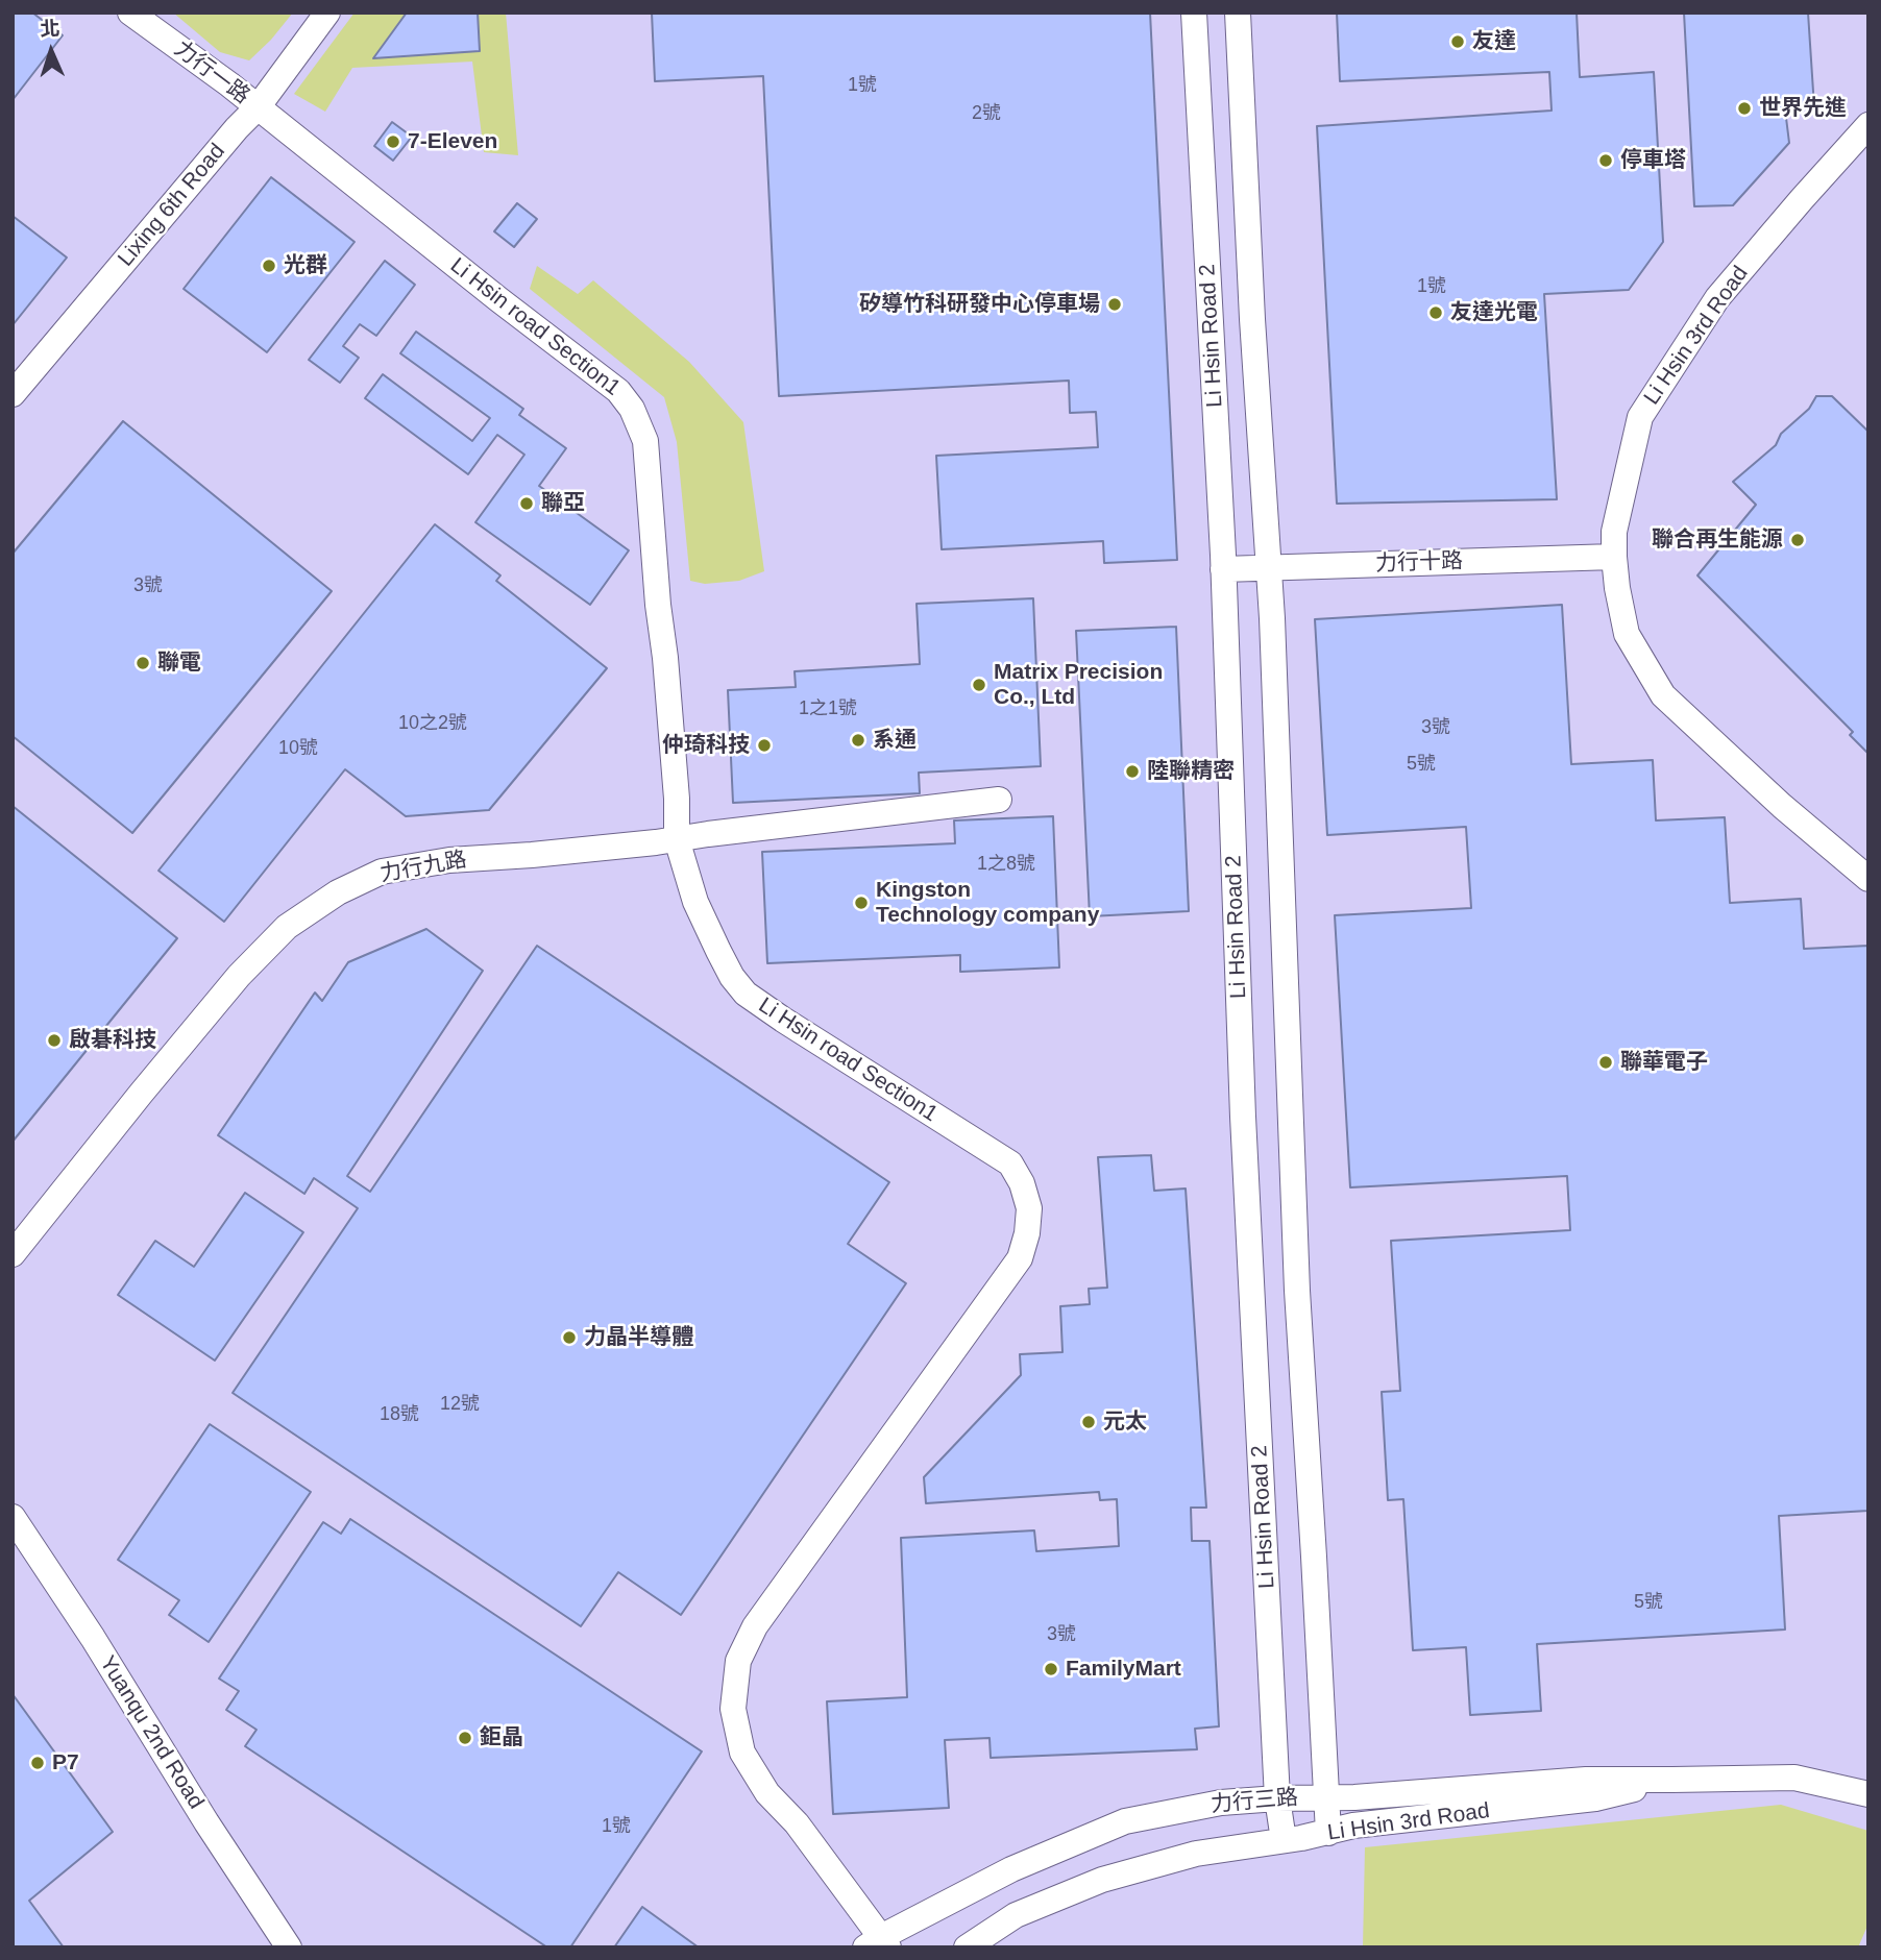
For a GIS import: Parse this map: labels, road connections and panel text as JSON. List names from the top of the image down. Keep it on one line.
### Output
{"streets":{"street":["力行一路","Lixing 6th Road","Li Hsin road Section1","Li Hsin Road 2","Li Hsin 3rd Road","力行十路","力行九路","Yuanqu 2nd Road","力行三路"]},"crossings":[["力行一路","Lixing 6th Road"],["力行一路","Li Hsin road Section1"],["Lixing 6th Road","Li Hsin road Section1"],["Li Hsin road Section1","力行九路"],["Li Hsin road Section1","力行三路"],["Li Hsin Road 2","Li Hsin 3rd Road"],["Li Hsin Road 2","力行十路"],["Li Hsin Road 2","力行三路"],["Li Hsin 3rd Road","力行十路"],["Li Hsin 3rd Road","力行三路"]],"places":["友達","世界先進","7-Eleven","停車塔","光群","矽導竹科研發中心停車場","友達光電","聯亞","聯合再生能源","聯電","Matrix Precision Co., Ltd","系通","仲琦科技","陸聯精密","Kingston Technology company","啟碁科技","聯華電子","力晶半導體","元太","FamilyMart","鉅晶","P7"],"house_numbers":["1號","2號","1號","3號","1之1號","10之2號","3號","10號","5號","1之8號","12號","18號","5號","3號","1號"],"north":"top"}
